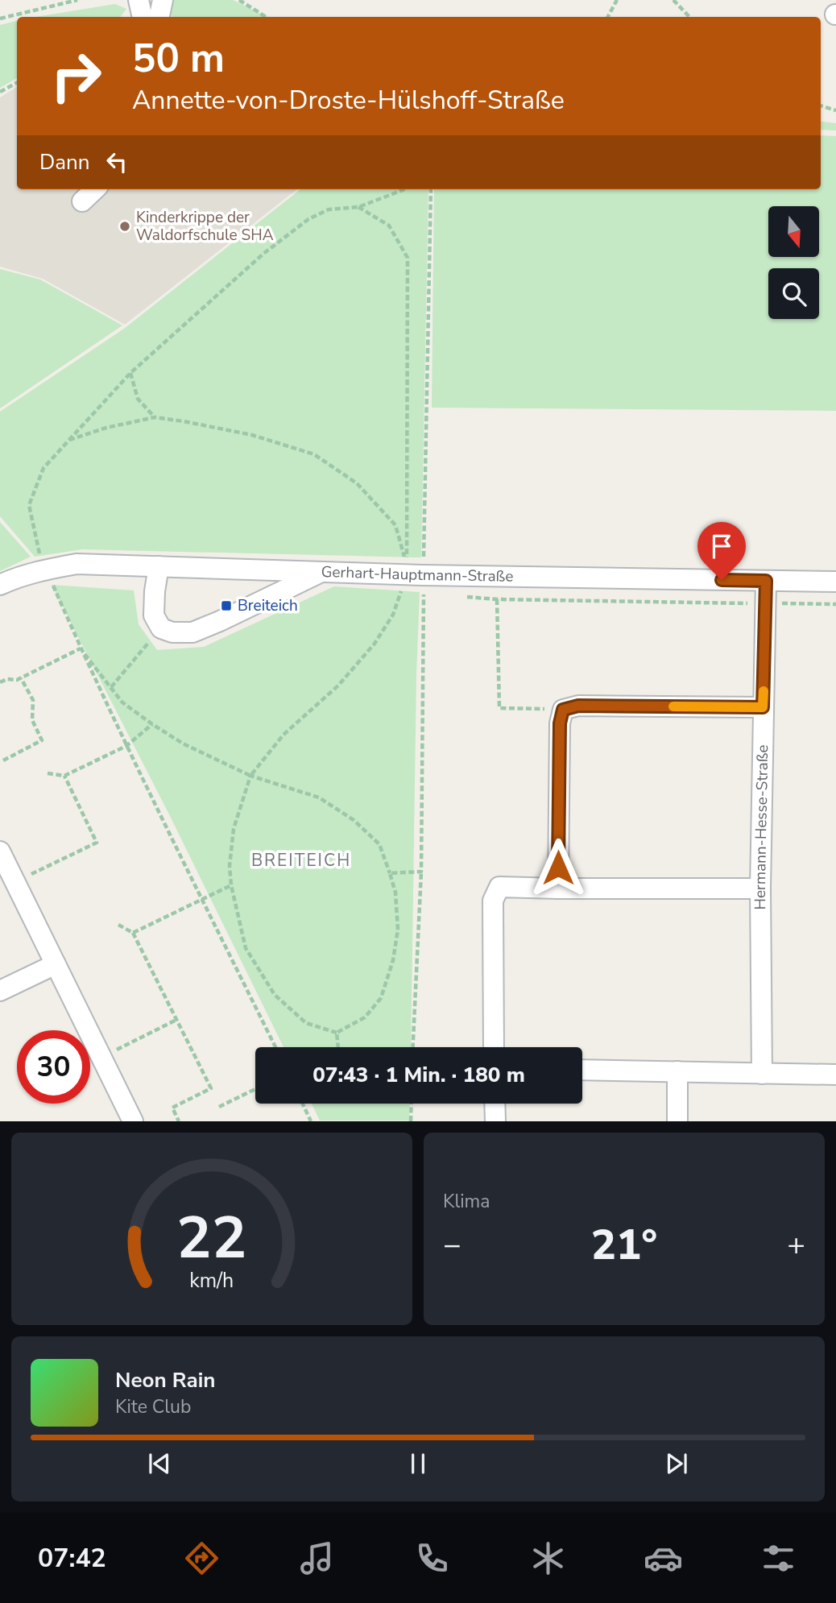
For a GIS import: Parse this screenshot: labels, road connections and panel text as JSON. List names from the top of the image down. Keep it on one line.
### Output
{"streets":{"street":["Gerhart-Hauptmann-Straße","Hermann-Hesse-Straße"]},"crossings":[["Gerhart-Hauptmann-Straße","Hermann-Hesse-Straße"]],"districts":["BREITEICH"],"places":{"other":["Kinderkrippe der Waldorfschule SHA"],"transit":["Breiteich"]},"north":"bottom","page":{"turn":["50 m","Annette-von-Droste-Hülshoff-Straße"],"then":"Dann","limit":"30","trip":"07:43 · 1 Min. · 180 m","tile":"Klima","heat":["−","21°","+"],"song":["Neon Rain","Kite Club"],"tabs":"07:42","gauge":["22","km/h"]}}
